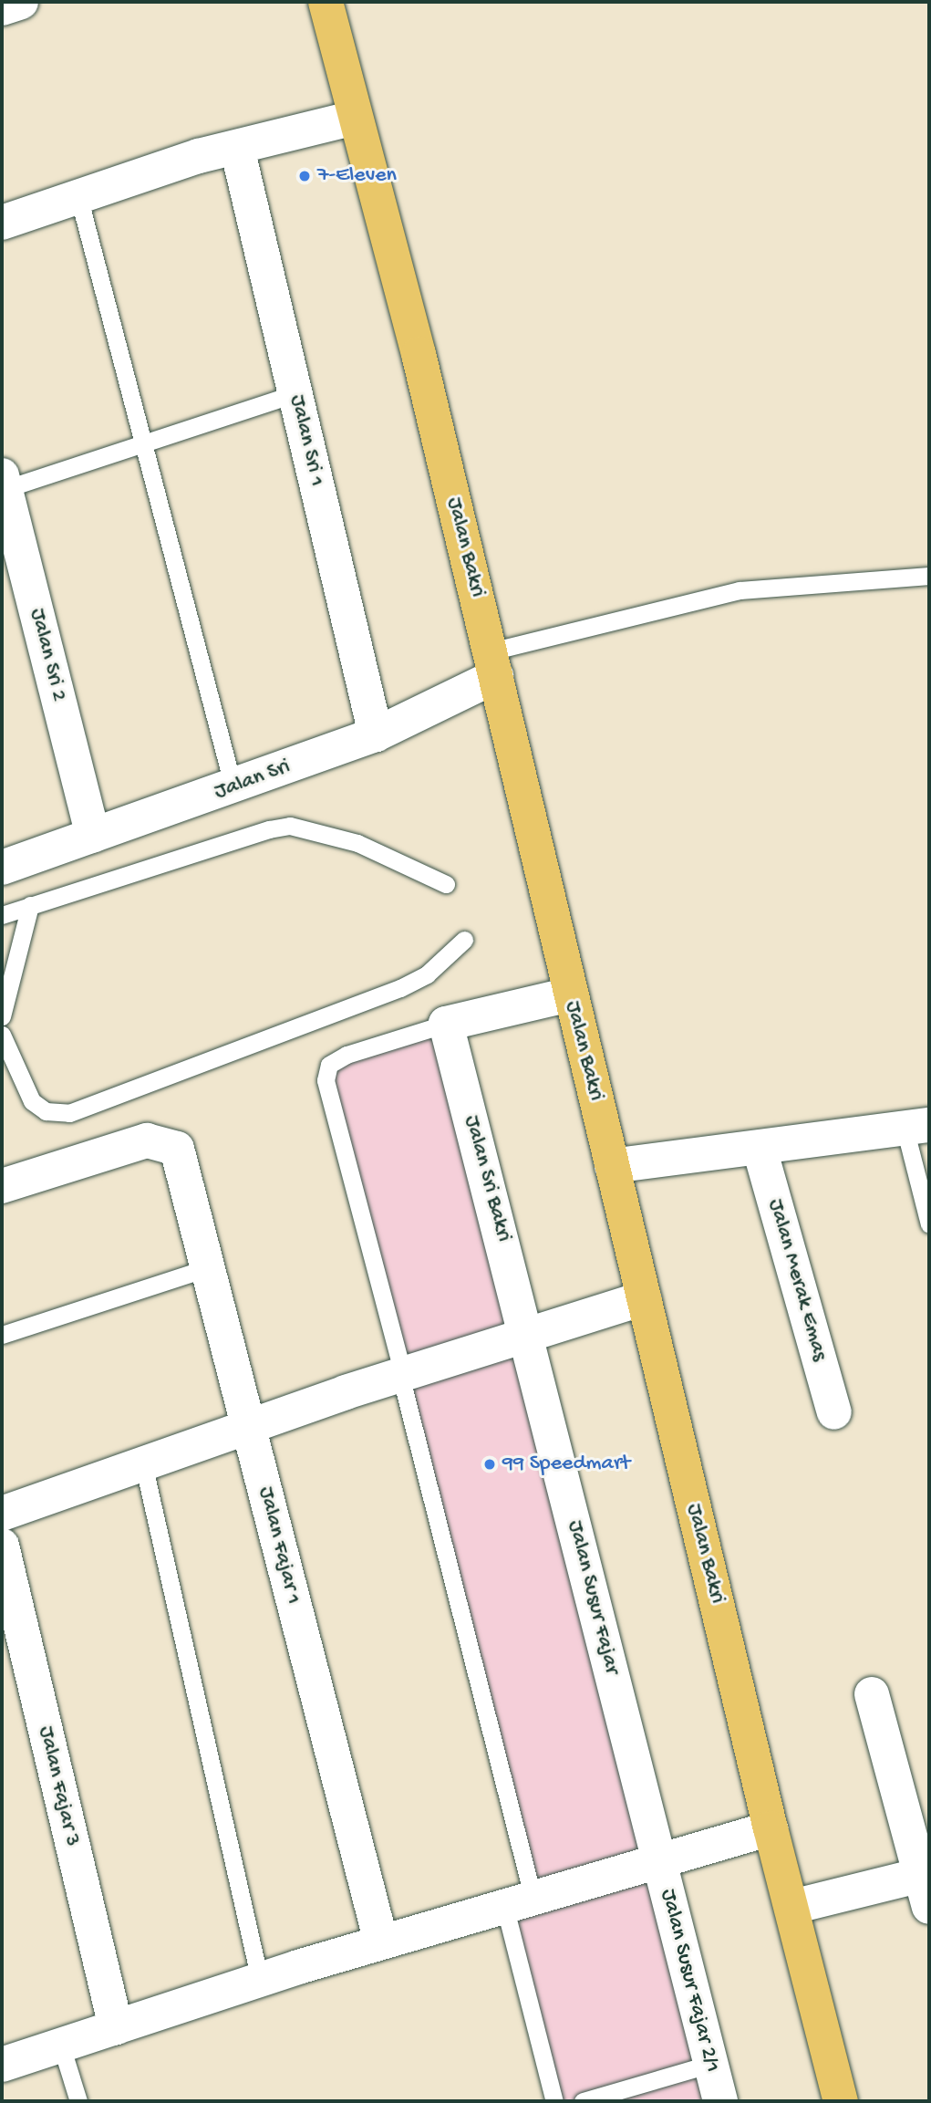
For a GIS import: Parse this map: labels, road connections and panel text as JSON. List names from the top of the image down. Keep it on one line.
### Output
{"streets":{"main road":["Jalan Bakri"],"street":["Jalan Sri 1","Jalan Sri 2","Jalan Sri","Jalan Sri Bakri","Jalan Merak Emas","Jalan Fajar 1","Jalan Susur Fajar","Jalan Fajar 3","Jalan Susur Fajar 2/1"]},"crossings":[["Jalan Sri 1","Jalan Sri"],["Jalan Bakri","Jalan Sri"],["Jalan Sri 2","Jalan Sri"],["Jalan Sri Bakri","Jalan Susur Fajar"],["Jalan Susur Fajar","Jalan Susur Fajar 2/1"]],"places":["7-Eleven","99 Speedmart"]}
